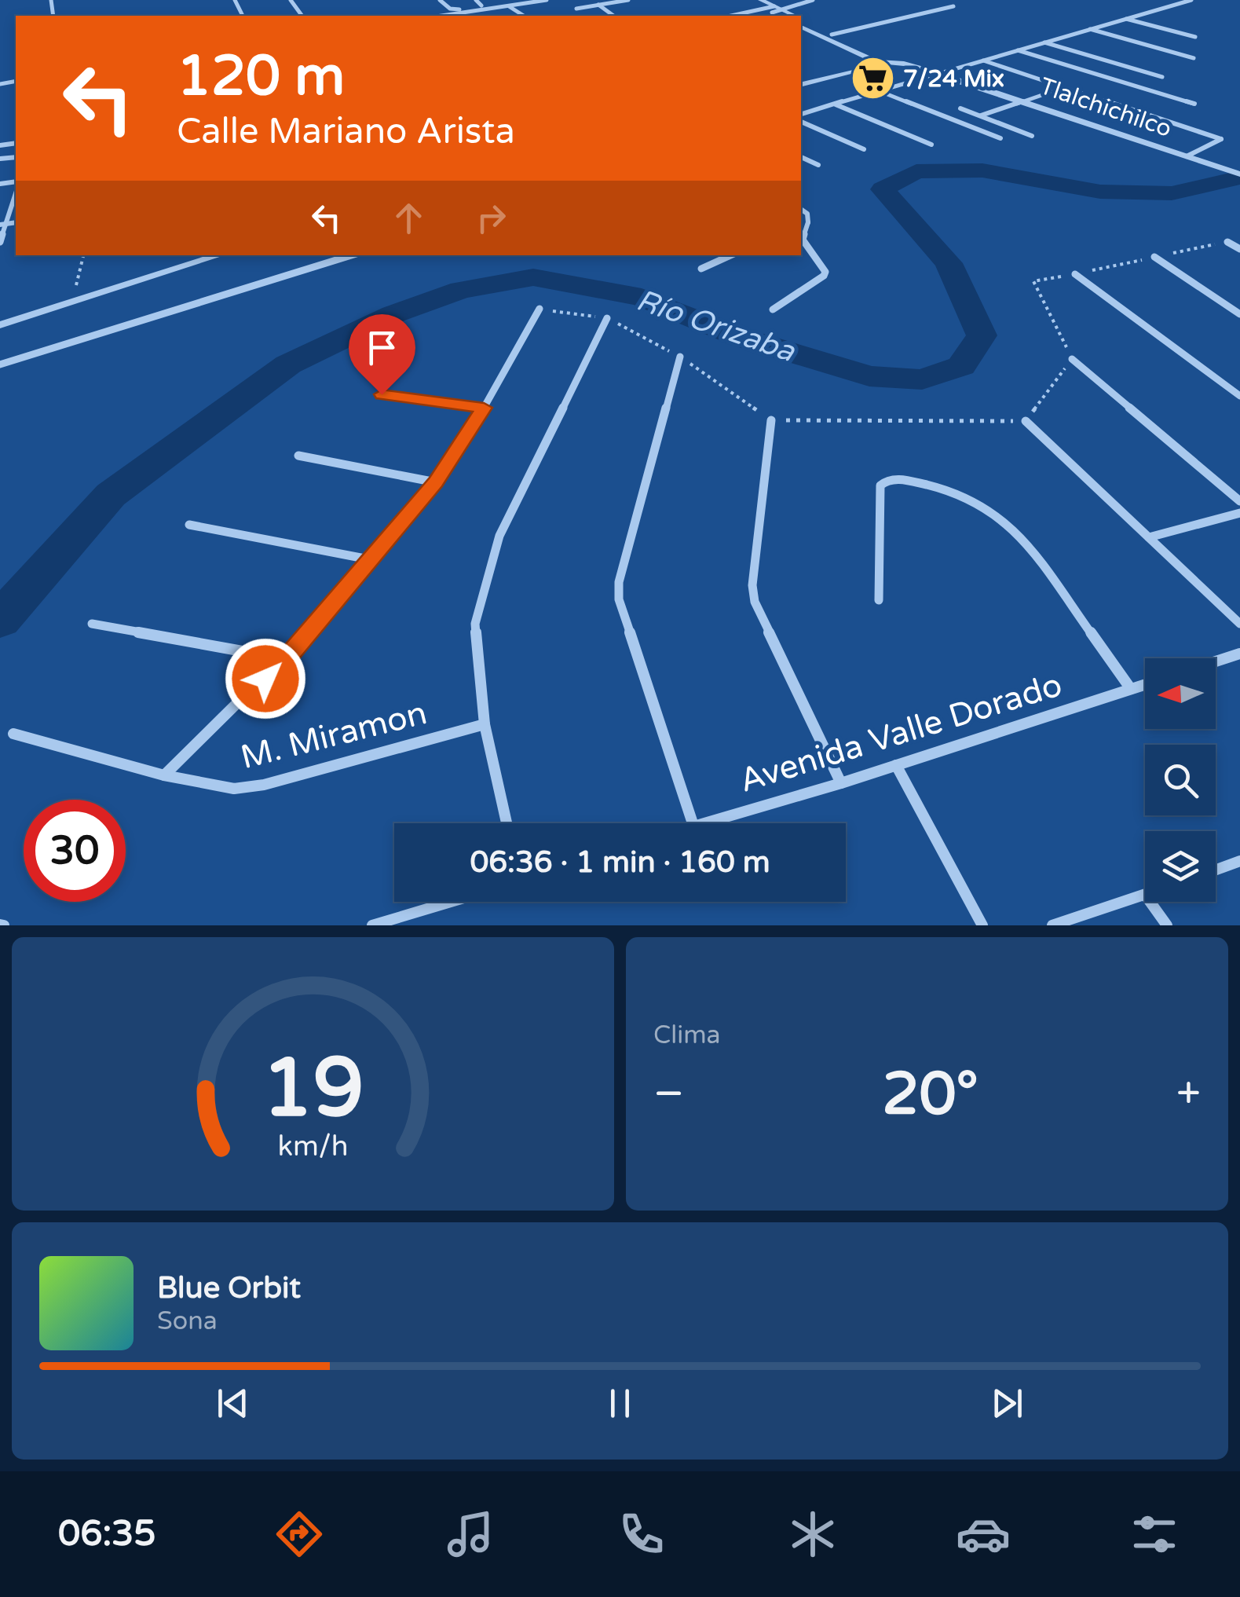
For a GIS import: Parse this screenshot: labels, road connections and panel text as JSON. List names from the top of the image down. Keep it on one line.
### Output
{"streets":{"street":["Tlalchichilco","Avenida Valle Dorado","M. Miramon"]},"water":["Río Orizaba"],"places":{"supermarket":["7/24 Mix"]},"north":"left","page":{"turn":["120 m","Calle Mariano Arista"],"limit":"30","trip":"06:36 · 1 min · 160 m","tile":"Clima","heat":["−","20°","+"],"song":["Blue Orbit","Sona"],"tabs":"06:35","gauge":["19","km/h"]}}
